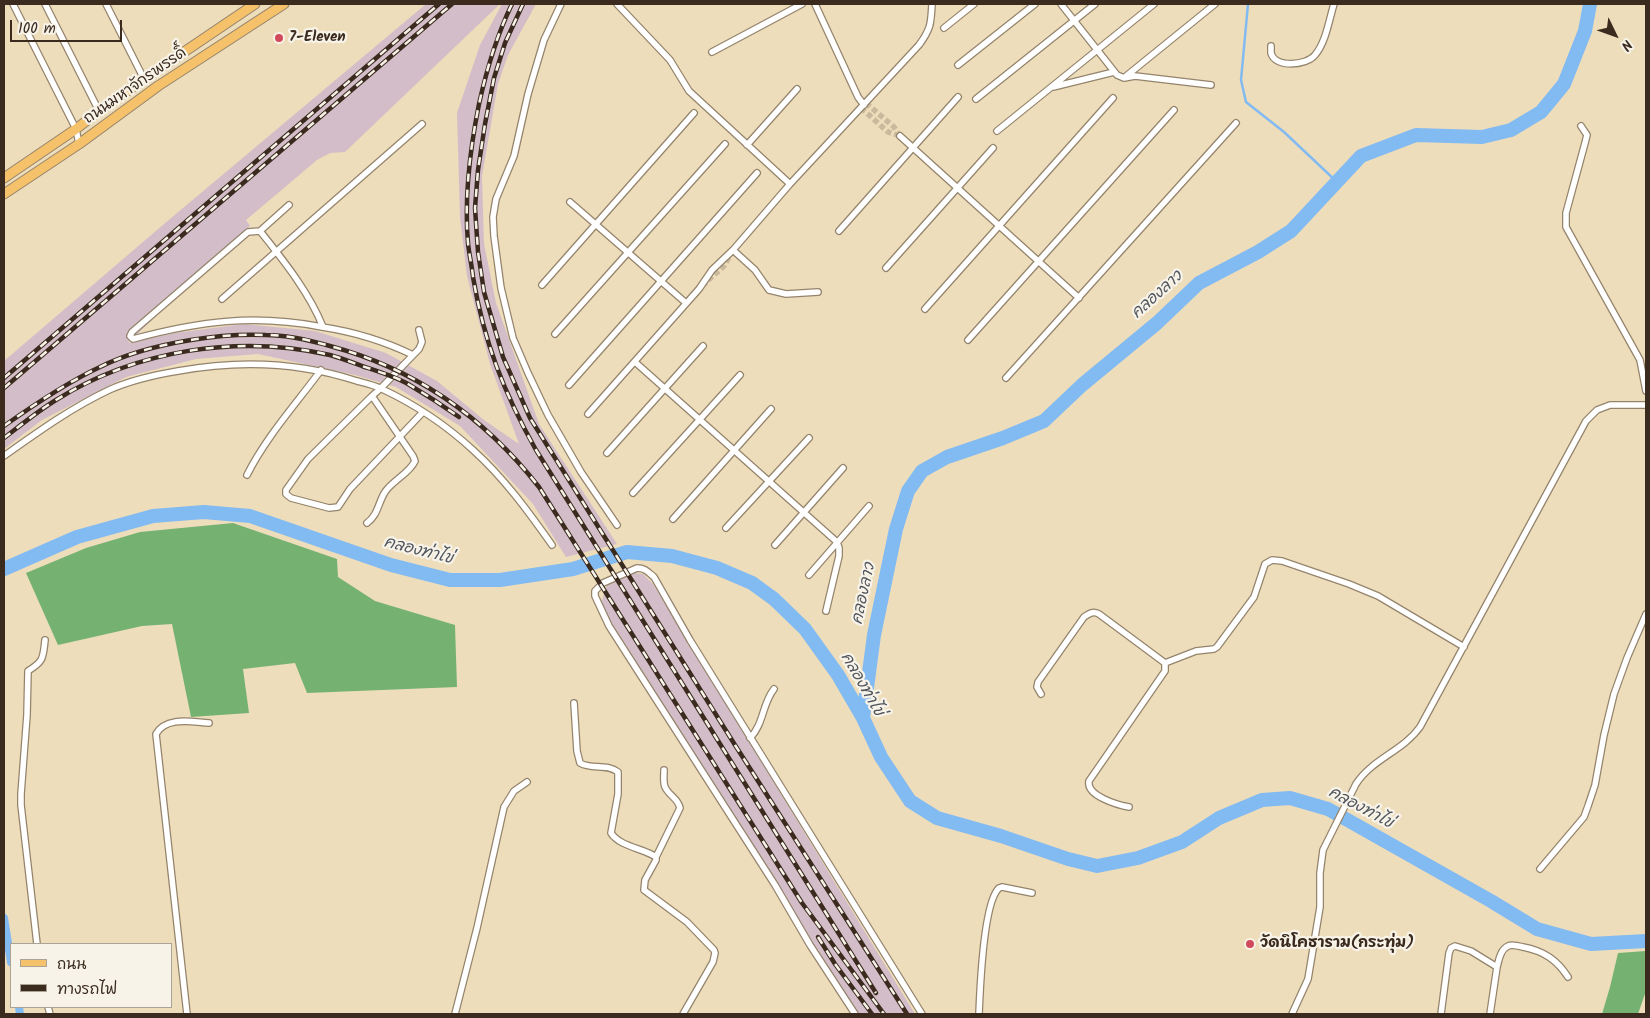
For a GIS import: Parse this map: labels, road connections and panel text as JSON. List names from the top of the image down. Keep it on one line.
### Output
{"streets":{"main road":["ถนนมหาจักรพรรดิ์"]},"water":["คลองลาว","คลองท่าไข่"],"places":["7-Eleven","วัดนิโคธาราม(กระทุ่ม)"],"legend":["ถนน","ทางรถไฟ"],"scale_bar":"100 m","north":"bottom right"}
